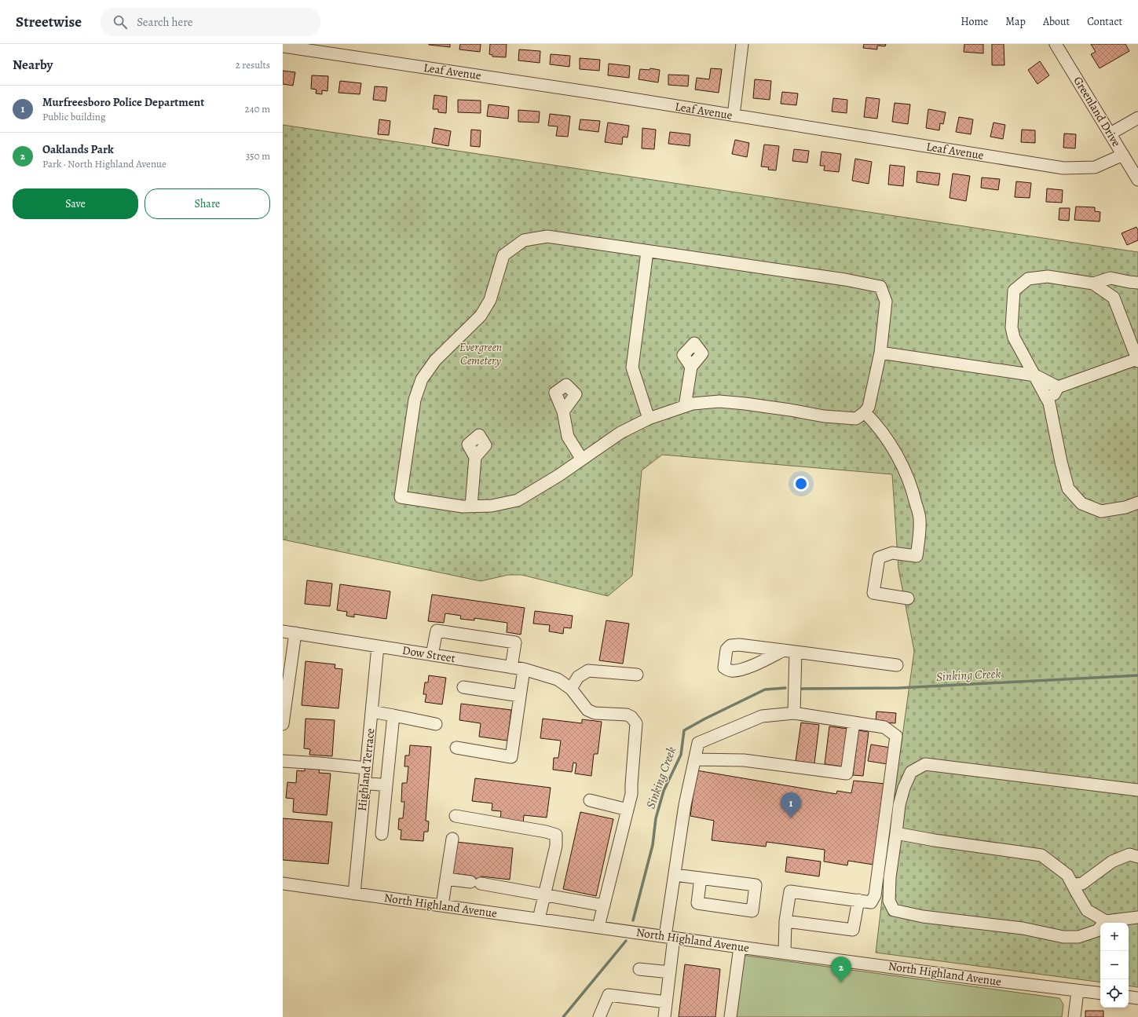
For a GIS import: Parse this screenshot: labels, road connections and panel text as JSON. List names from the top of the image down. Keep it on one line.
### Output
{"streets":{"street":["Leaf Avenue","Greenland Drive","Dow Street","Highland Terrace","North Highland Avenue"]},"crossings":[["Leaf Avenue","Greenland Drive"],["Dow Street","Highland Terrace"],["Highland Terrace","North Highland Avenue"]],"water":["Sinking Creek"],"parks":["Evergreen Cemetery"],"page":{"header":"Streetwise","search":"Search here","nav":["Home","Map","About","Contact"],"heading":["Nearby","2 results"],"list":[{"mark":"1","name":"Murfreesboro Police Department","note":"Public building","value":"240 m"},{"mark":"2","name":"Oaklands Park","note":"Park · North Highland Avenue","value":"350 m"}],"buttons":["Save","Share"],"pins":["1","2"],"map_buttons":["+","−"]}}
